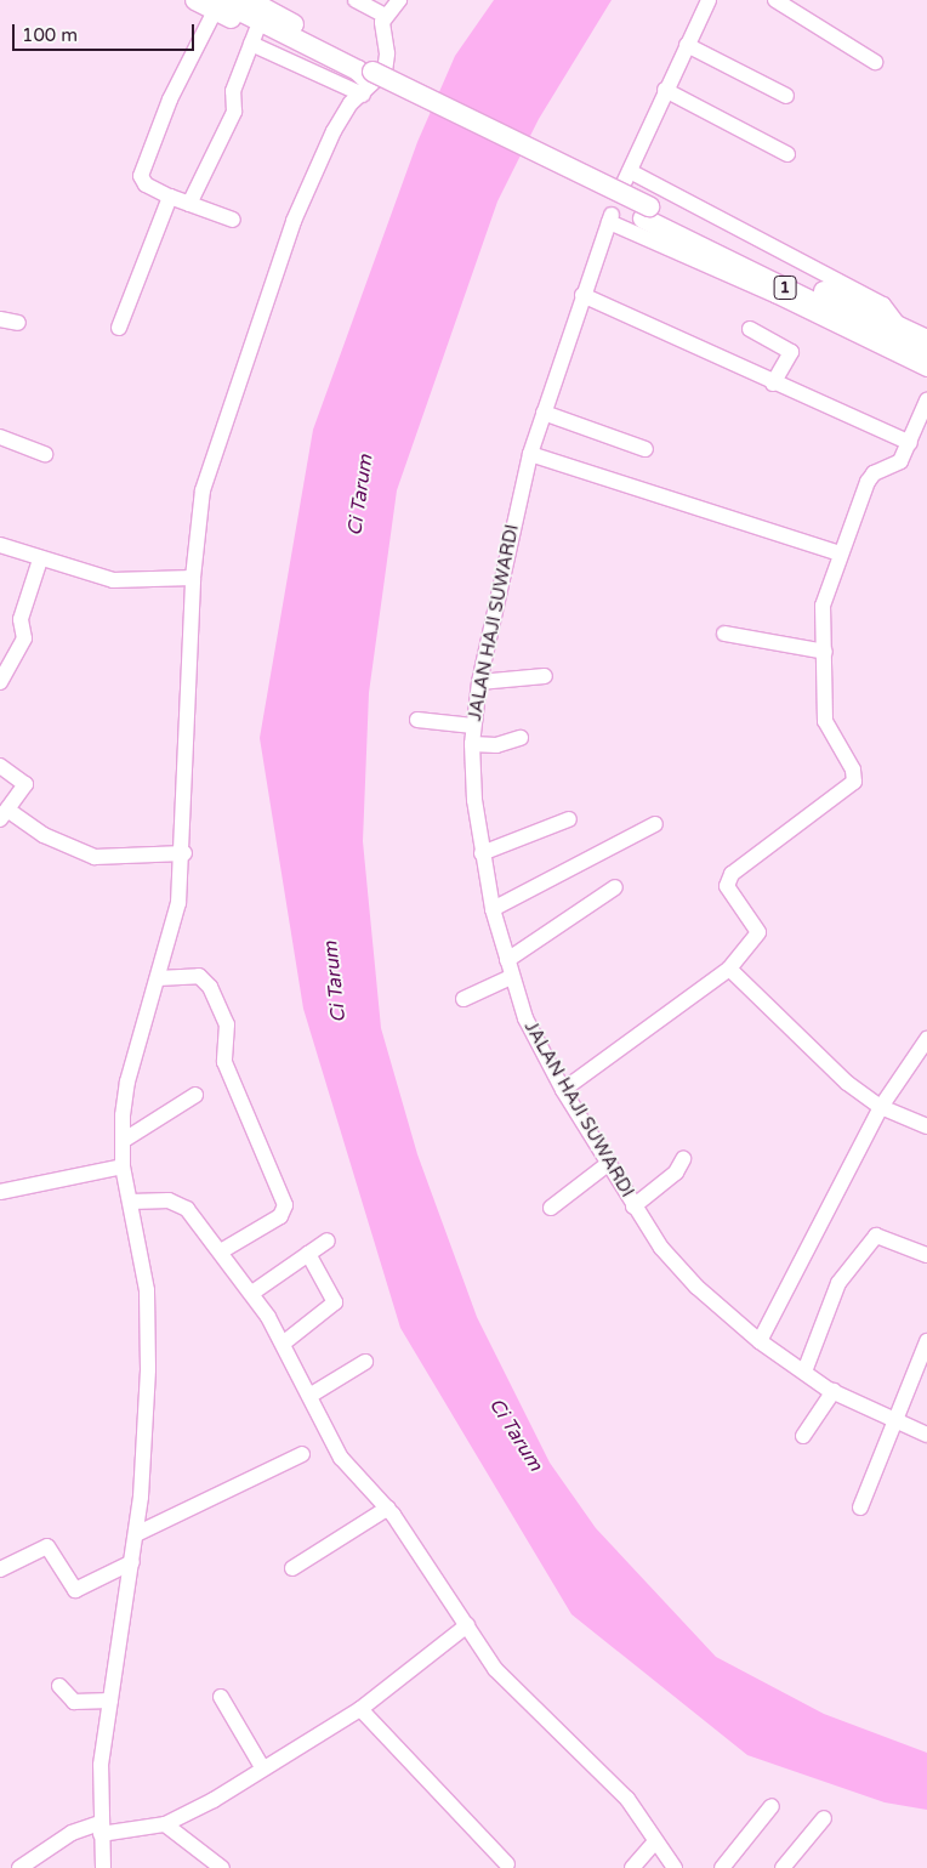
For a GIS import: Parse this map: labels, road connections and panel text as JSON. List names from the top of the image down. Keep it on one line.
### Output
{"streets":{"main road":["1"],"street":["JALAN HAJI SUWARDI"]},"water":["Ci Tarum"],"scale_bar":"100 m"}
